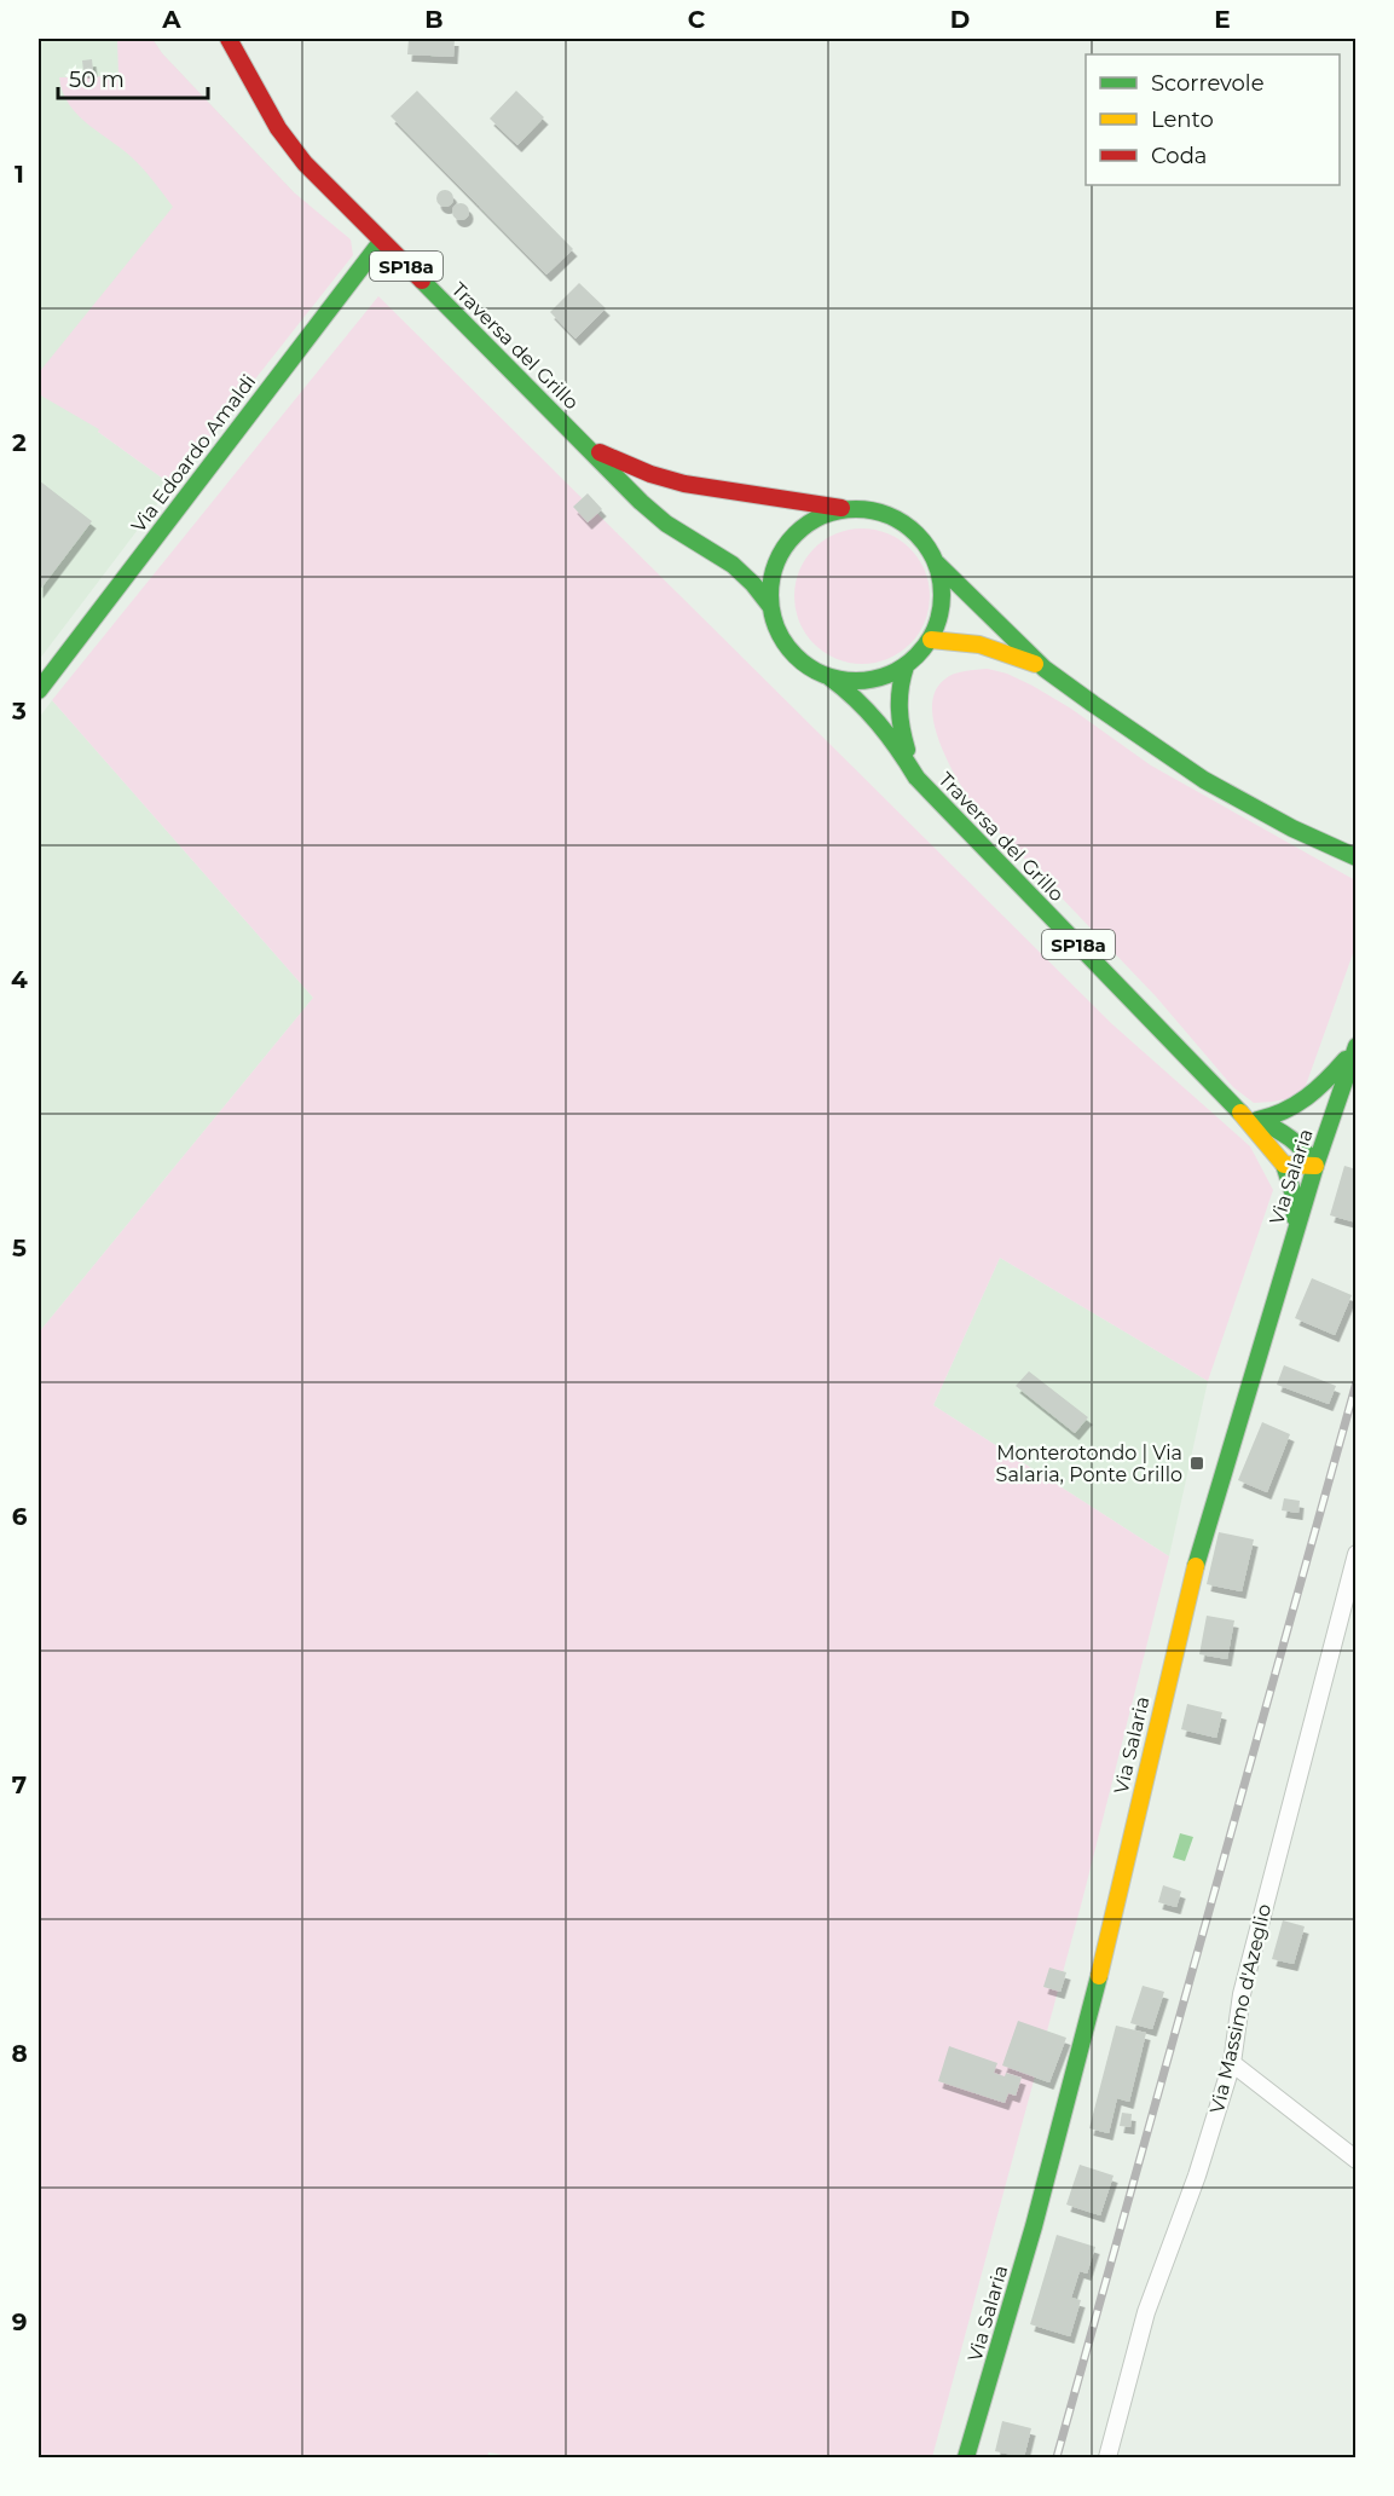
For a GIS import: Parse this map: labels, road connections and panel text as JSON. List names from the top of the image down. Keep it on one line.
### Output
{"streets":{"main road":["SP18a","Traversa del Grillo","Via Edoardo Amaldi","Via Salaria"],"street":["Via Massimo d'Azeglio"]},"crossings":[["Traversa del Grillo","Via Edoardo Amaldi"]],"places":{"transit":["Monterotondo | Via Salaria, Ponte Grillo"]},"legend":["Scorrevole","Lento","Coda"],"scale_bar":"50 m","grid":{"columns":["A","B","C","D","E"],"rows":["1","2","3","4","5","6","7","8","9"]}}
